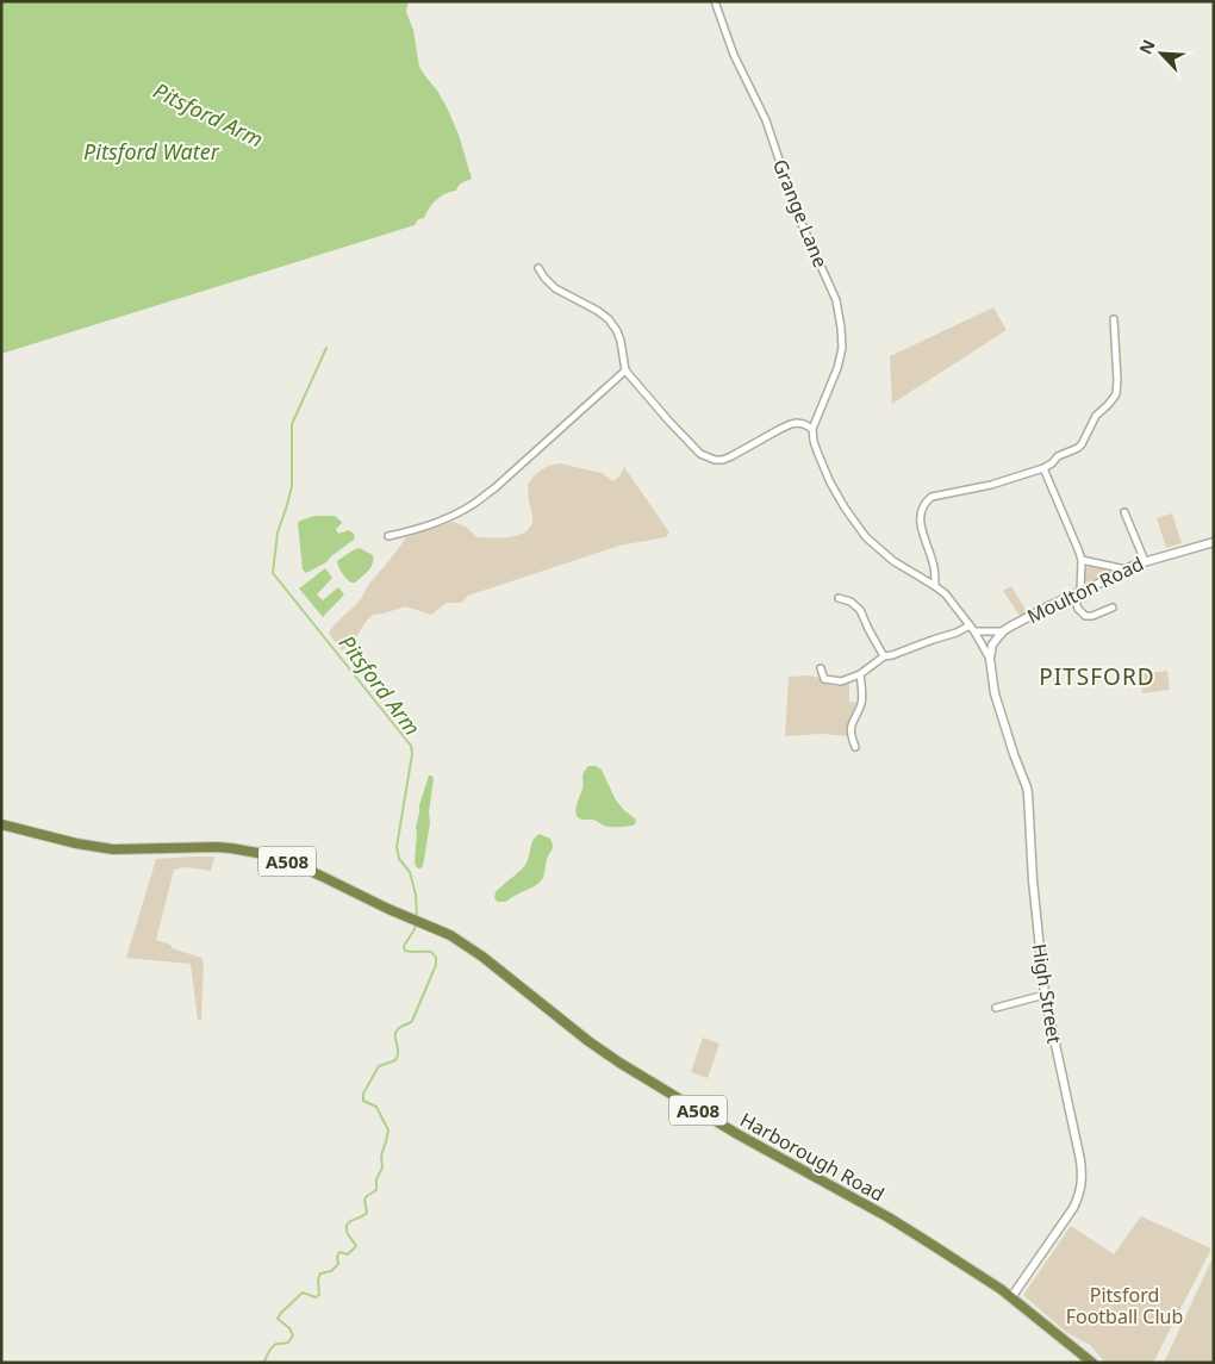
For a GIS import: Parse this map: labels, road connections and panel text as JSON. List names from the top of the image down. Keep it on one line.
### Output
{"streets":{"highway":["A508","Harborough Road"],"street":["Grange Lane","Moulton Road","High Street"]},"crossings":[["Moulton Road","High Street"],["High Street","Harborough Road"]],"districts":["PITSFORD"],"water":["Pitsford Arm","Pitsford Water"],"parks":["Pitsford Football Club"],"north":"top left"}
